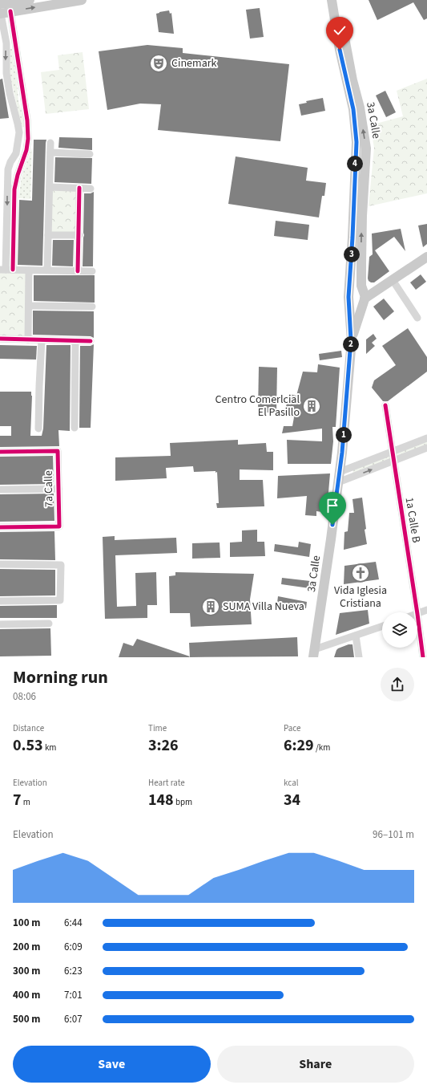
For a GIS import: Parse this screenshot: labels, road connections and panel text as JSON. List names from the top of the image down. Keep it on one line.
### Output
{"streets":{"main road":["3a Calle"],"street":["7a Calle","1a Calle B"]},"places":{"theatre":["Cinemark"],"building":["Centro Comerlcial El Pasillo","SUMA Villa Nueva"],"church":["Vida Iglesia Cristiana"]},"page":{"pins":["4","3","2","1"],"heading":["Morning run","08:06"],"stats":[["Distance","0.53 km"],["Time","3:26"],["Pace","6:29 /km"],["Elevation","7 m"],["Heart rate","148 bpm"],["kcal","34"]],"chart":["Elevation","96–101 m"],"list":[{"name":"100 m","note":"6:44"},{"name":"200 m","note":"6:09"},{"name":"300 m","note":"6:23"},{"name":"400 m","note":"7:01"},{"name":"500 m","note":"6:07"}],"buttons":["Save","Share"]}}
